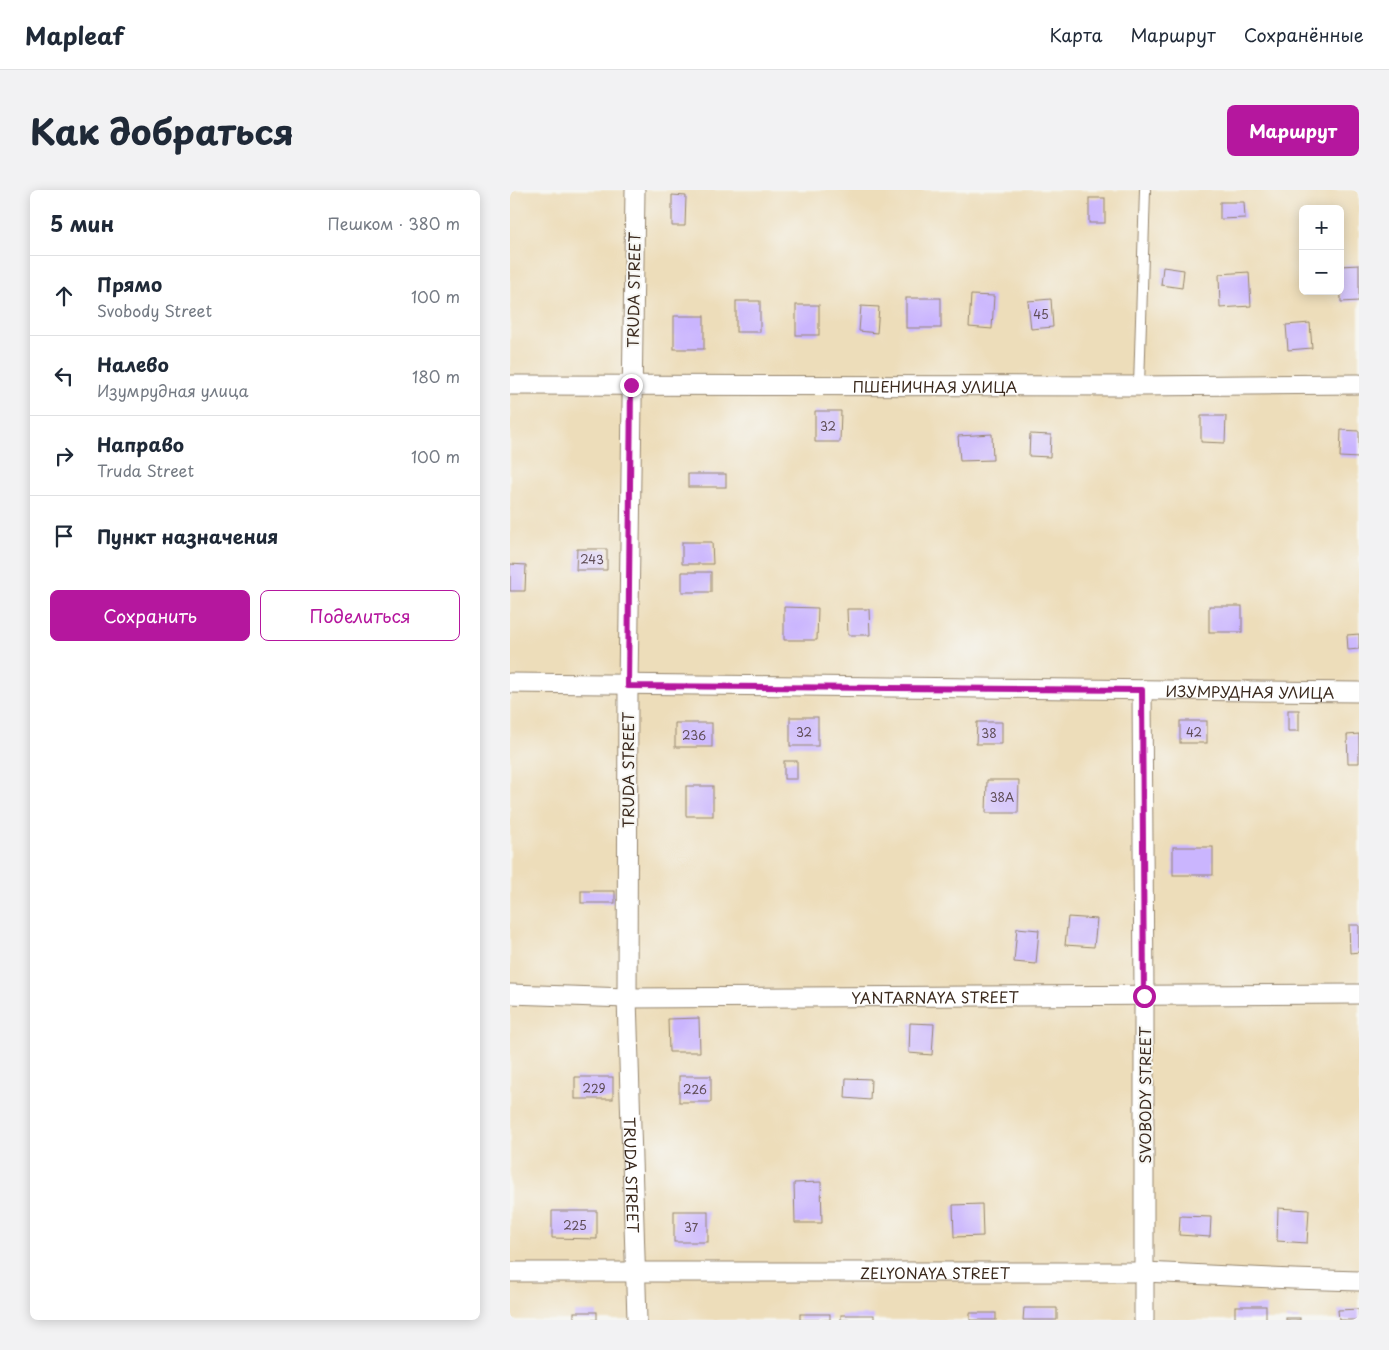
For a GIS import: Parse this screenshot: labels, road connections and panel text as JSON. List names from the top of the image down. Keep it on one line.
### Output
{"streets":{"street":["TRUDA STREET","ПШЕНИЧНАЯ УЛИЦА","ИЗУМРУДНАЯ УЛИЦА","YANTARNAYA STREET","SVOBODY STREET","ZELYONAYA STREET"]},"crossings":[["TRUDA STREET","ПШЕНИЧНАЯ УЛИЦА"],["TRUDA STREET","ИЗУМРУДНАЯ УЛИЦА"],["TRUDA STREET","YANTARNAYA STREET"],["TRUDA STREET","ZELYONAYA STREET"],["ИЗУМРУДНАЯ УЛИЦА","SVOBODY STREET"],["YANTARNAYA STREET","SVOBODY STREET"],["SVOBODY STREET","ZELYONAYA STREET"]],"house_numbers":["45","32","243","32","42","38","236","38А","229","226","225","37"],"page":{"header":"Mapleaf","nav":["Карта","Маршрут","Сохранённые"],"title":"Как добраться","buttons":["Маршрут",["Сохранить","Поделиться"]],"heading":["5 мин","Пешком · 380 m"],"map_buttons":["+","−"],"list":[["Прямо","Svobody Street","100 m"],["Налево","Изумрудная улица","180 m"],["Направо","Truda Street","100 m"],"Пункт назначения"]}}
